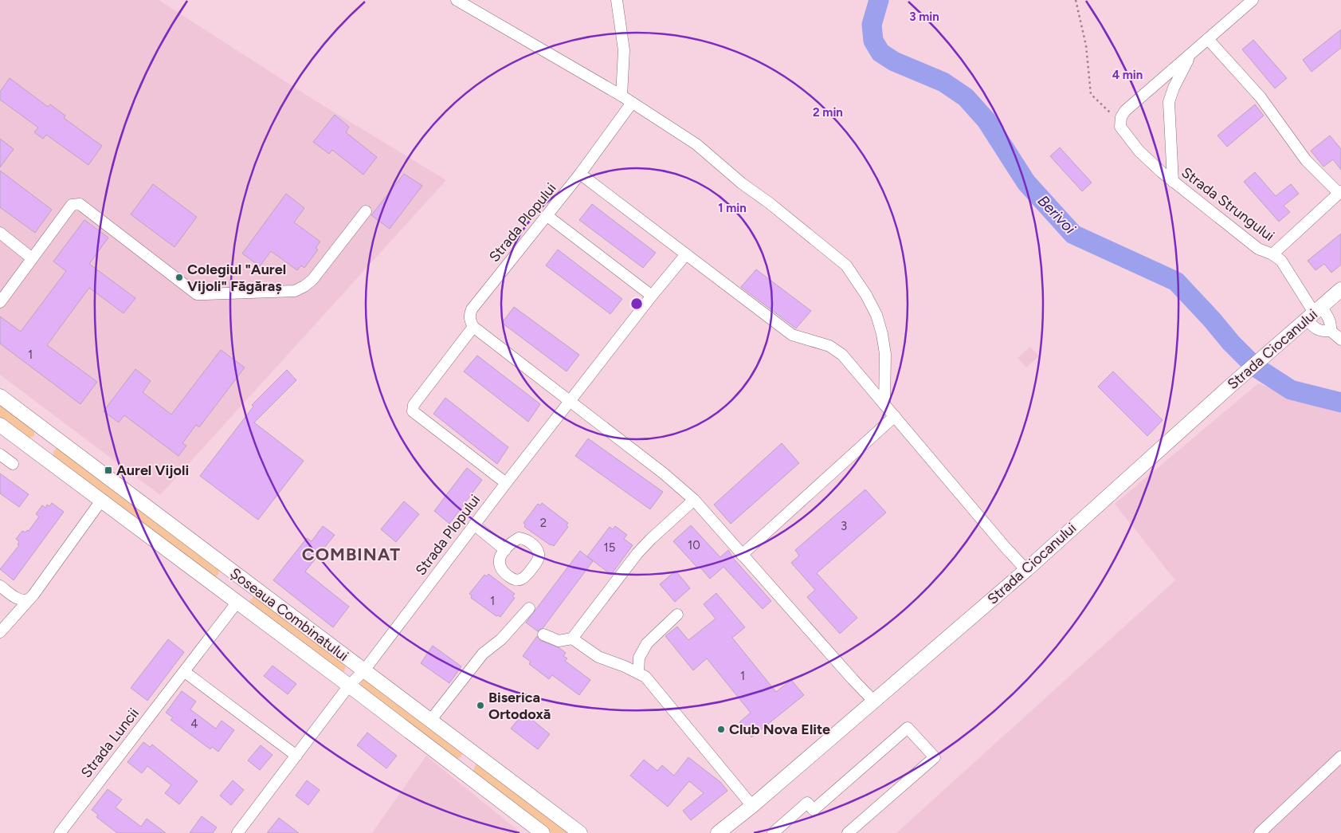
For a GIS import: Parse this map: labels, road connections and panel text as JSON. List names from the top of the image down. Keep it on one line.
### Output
{"streets":{"main road":["Strada Ciocanului","Șoseaua Combinatului"],"street":["Strada Strungului","Strada Plopului","Strada Luncii"]},"crossings":[["Strada Strungului","Strada Ciocanului"],["Strada Plopului","Șoseaua Combinatului"],["Șoseaua Combinatului","Strada Luncii"]],"districts":["COMBINAT"],"water":["Berivoi"],"places":{"other":["Colegiul \"Aurel Vijoli\" Făgăraș","Biserica Ortodoxă","Club Nova Elite"],"transit":["Aurel Vijoli"]},"house_numbers":["1","2","3","10","15","1","1","4"],"rings":["3 min","4 min","2 min","1 min"]}
